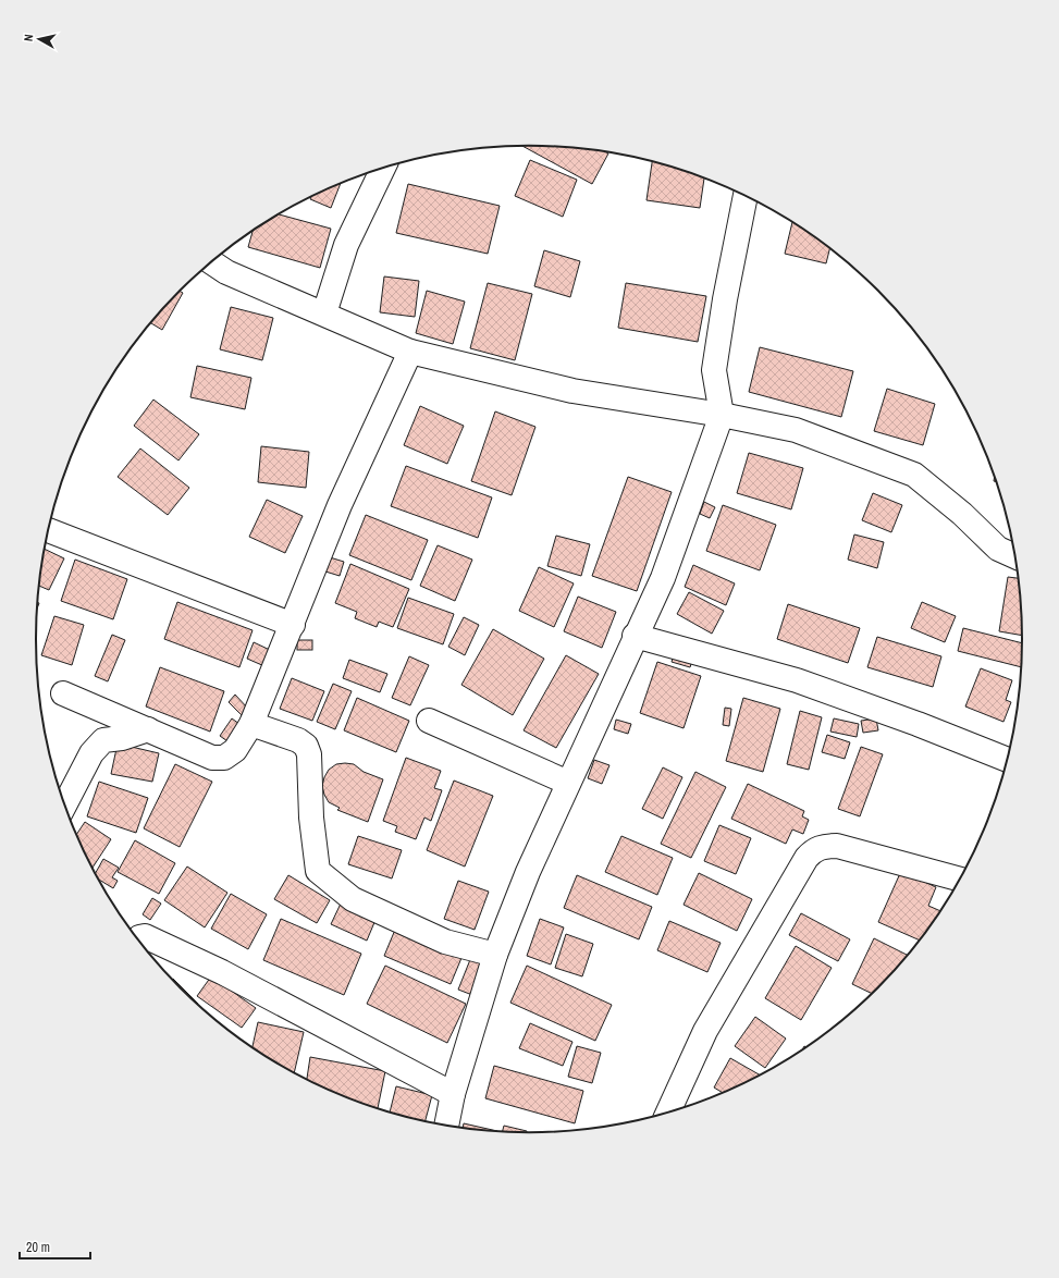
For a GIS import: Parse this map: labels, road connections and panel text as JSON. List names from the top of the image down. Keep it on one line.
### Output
{"scale_bar":"20 m","north":"left"}
